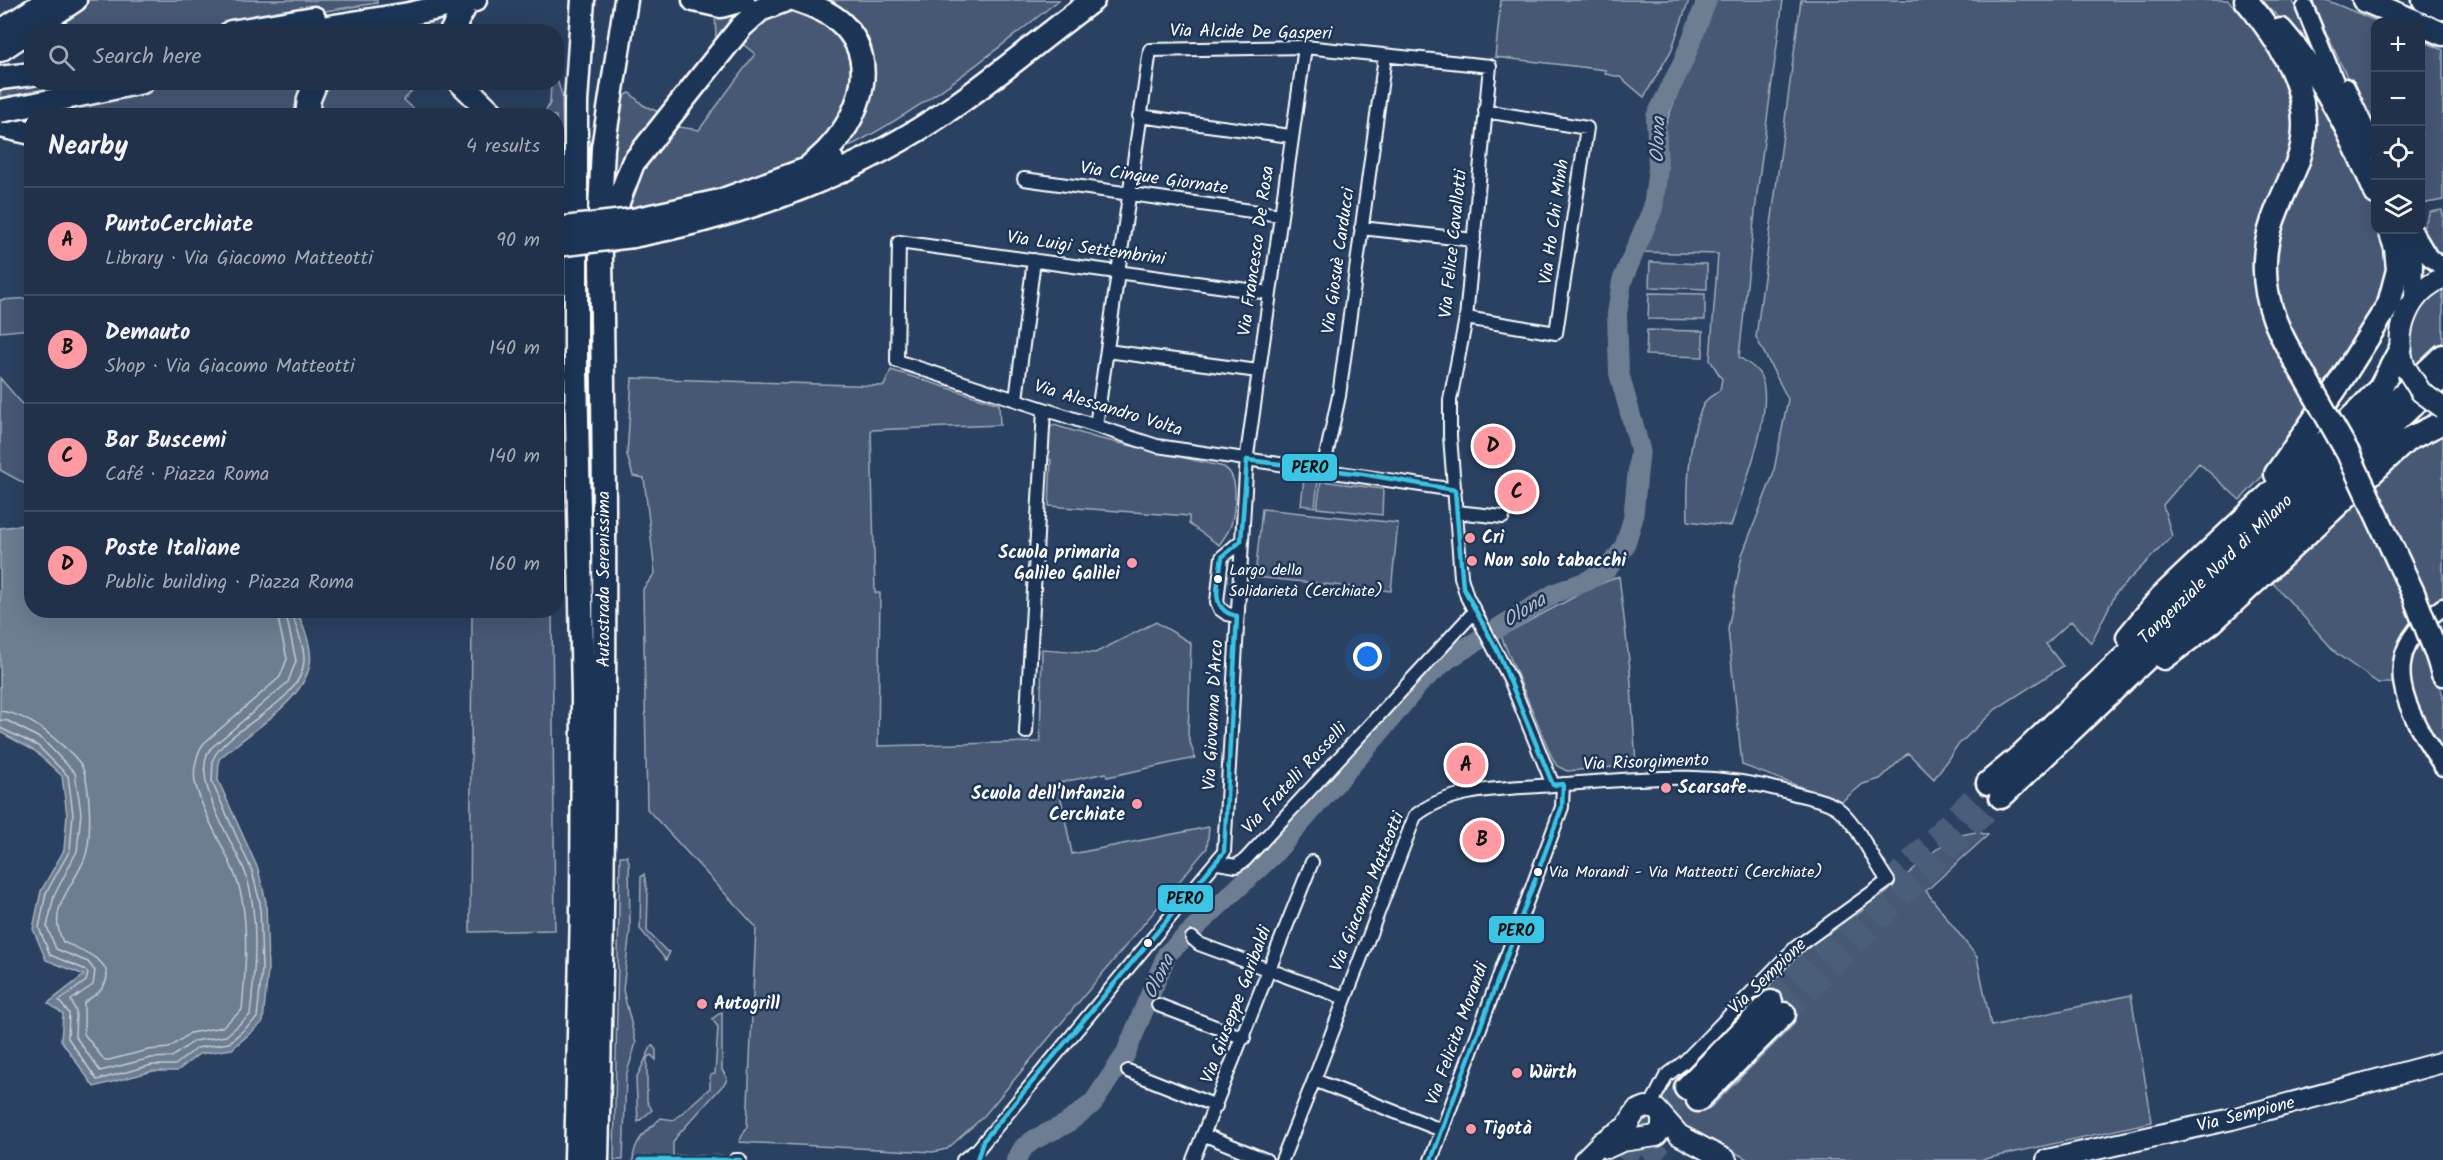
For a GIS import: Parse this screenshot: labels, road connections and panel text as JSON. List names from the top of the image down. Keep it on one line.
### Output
{"streets":{"highway":["Tangenziale Nord di Milano","Autostrada Serenissima"],"main road":["Via Sempione"],"street":["Via Alcide De Gasperi","Via Cinque Giornate","Via Ho Chi Minh","Via Felice Cavallotti","Via Luigi Settembrini","Via Francesco De Rosa","Via Giosuè Carducci","Via Alessandro Volta","Via Giovanna D'Arco","Via Risorgimento","Via Fratelli Rosselli","Via Giacomo Matteotti","Via Giuseppe Garibaldi","Via Felicita Morandi"]},"crossings":[["Via Alcide De Gasperi","Via Cinque Giornate"],["Via Alcide De Gasperi","Via Felice Cavallotti"],["Via Alcide De Gasperi","Via Luigi Settembrini"],["Via Alcide De Gasperi","Via Francesco De Rosa"],["Via Alcide De Gasperi","Via Giosuè Carducci"],["Via Alcide De Gasperi","Via Alessandro Volta"],["Via Cinque Giornate","Via Francesco De Rosa"],["Via Ho Chi Minh","Via Felice Cavallotti"],["Via Felice Cavallotti","Via Alessandro Volta"],["Via Felice Cavallotti","Via Fratelli Rosselli"],["Via Luigi Settembrini","Via Francesco De Rosa"],["Via Luigi Settembrini","Via Alessandro Volta"],["Via Francesco De Rosa","Via Alessandro Volta"],["Via Francesco De Rosa","Via Giovanna D'Arco"],["Via Giosuè Carducci","Via Alessandro Volta"],["Via Alessandro Volta","Via Giovanna D'Arco"],["Via Giovanna D'Arco","Via Fratelli Rosselli"],["Via Risorgimento","Via Giacomo Matteotti"],["Via Risorgimento","Via Sempione"],["Via Risorgimento","Via Felicita Morandi"],["Via Giacomo Matteotti","Via Felicita Morandi"]],"water":["Olona"],"places":["Cri","Non solo tabacchi","Scuola primaria Galileo Galilei","Largo della Solidarietà (Cerchiate)","Scarsafe","Scuola dell'Infanzia Cerchiate","Via Morandi - Via Matteotti (Cerchiate)","Autogrill","Würth","Tigotà"],"lines":["transit line PERO"],"page":{"map_buttons":["+","−"],"search":"Search here","heading":["Nearby","4 results"],"list":[{"mark":"A","name":"PuntoCerchiate","note":"Library · Via Giacomo Matteotti","value":"90 m"},{"mark":"B","name":"Demauto","note":"Shop · Via Giacomo Matteotti","value":"140 m"},{"mark":"C","name":"Bar Buscemi","note":"Café · Piazza Roma","value":"140 m"},{"mark":"D","name":"Poste Italiane","note":"Public building · Piazza Roma","value":"160 m"}],"pins":["D","C","A","B"]}}
